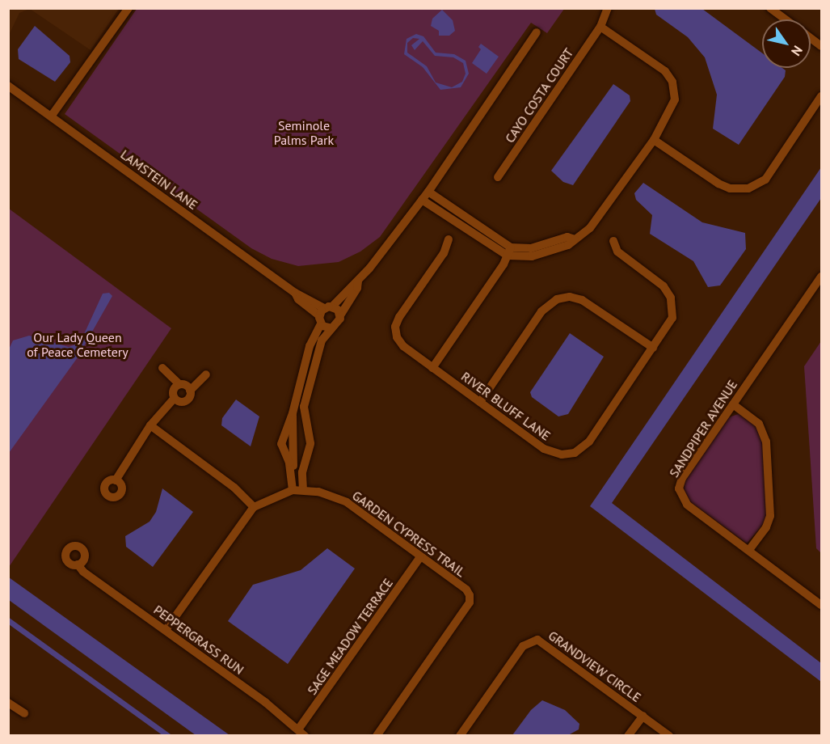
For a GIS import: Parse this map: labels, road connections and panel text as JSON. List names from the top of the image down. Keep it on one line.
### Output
{"streets":{"street":["CAYO COSTA COURT","LAMSTEIN LANE","RIVER BLUFF LANE","SANDPIPER AVENUE","GARDEN CYPRESS TRAIL","SAGE MEADOW TERRACE","PEPPERGRASS RUN","GRANDVIEW CIRCLE"]},"crossings":[["GARDEN CYPRESS TRAIL","SAGE MEADOW TERRACE"],["SAGE MEADOW TERRACE","PEPPERGRASS RUN"]],"parks":["Seminole Palms Park","Our Lady Queen of Peace Cemetery"],"north":"bottom right"}
